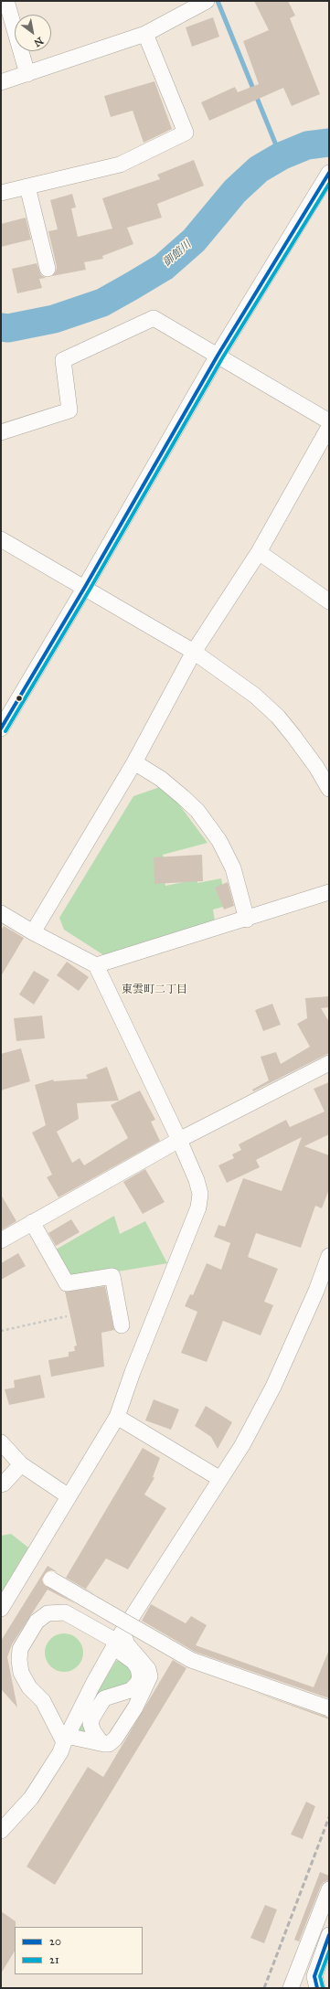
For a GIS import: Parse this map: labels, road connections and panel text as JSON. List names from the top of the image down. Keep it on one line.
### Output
{"districts":["東雲町二丁目"],"water":["御館川"],"lines":["transit line 20","transit line 21"],"legend":["20","21"],"north":"bottom right"}
